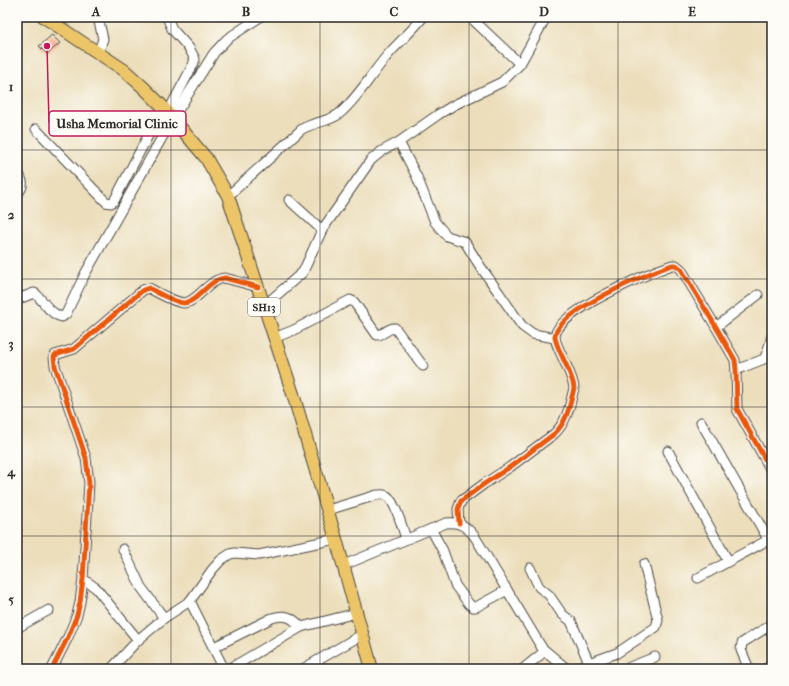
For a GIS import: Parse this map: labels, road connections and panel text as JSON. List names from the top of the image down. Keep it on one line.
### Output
{"streets":{"main road":["SH13"]},"places":["Usha Memorial Clinic"],"grid":{"columns":["A","B","C","D","E"],"rows":["1","2","3","4","5"]}}
